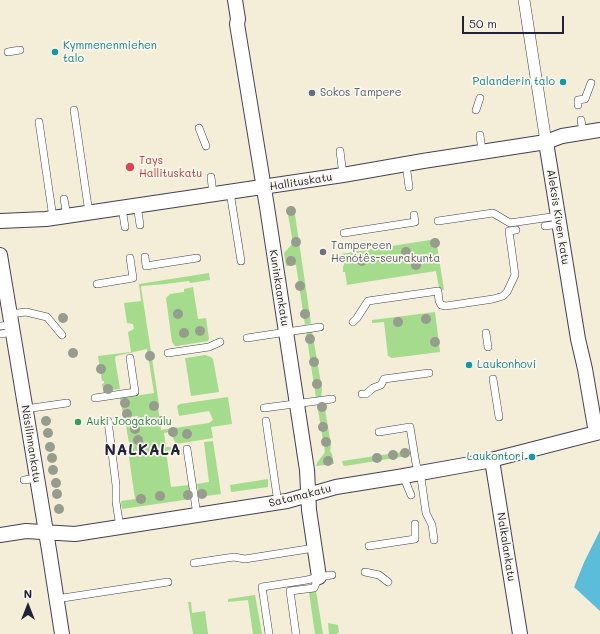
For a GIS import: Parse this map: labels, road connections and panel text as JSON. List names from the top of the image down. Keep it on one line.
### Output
{"streets":{"street":["Hallituskatu","Aleksis Kiven katu","Kuninkaankatu","Näsilinnankatu","Satamakatu","Nalkalankatu"]},"crossings":[["Hallituskatu","Aleksis Kiven katu"],["Hallituskatu","Kuninkaankatu"],["Aleksis Kiven katu","Satamakatu"],["Kuninkaankatu","Satamakatu"],["Näsilinnankatu","Satamakatu"],["Satamakatu","Nalkalankatu"]],"districts":["NALKALA"],"places":["Kymmenenmiehen talo","Palanderin talo","Sokos Tampere","Tays Hallituskatu","Tampereen Henótês-seurakunta","Laukonhovi","Auki Joogakoulu","Laukontori"],"scale_bar":"50 m","north":"top"}
